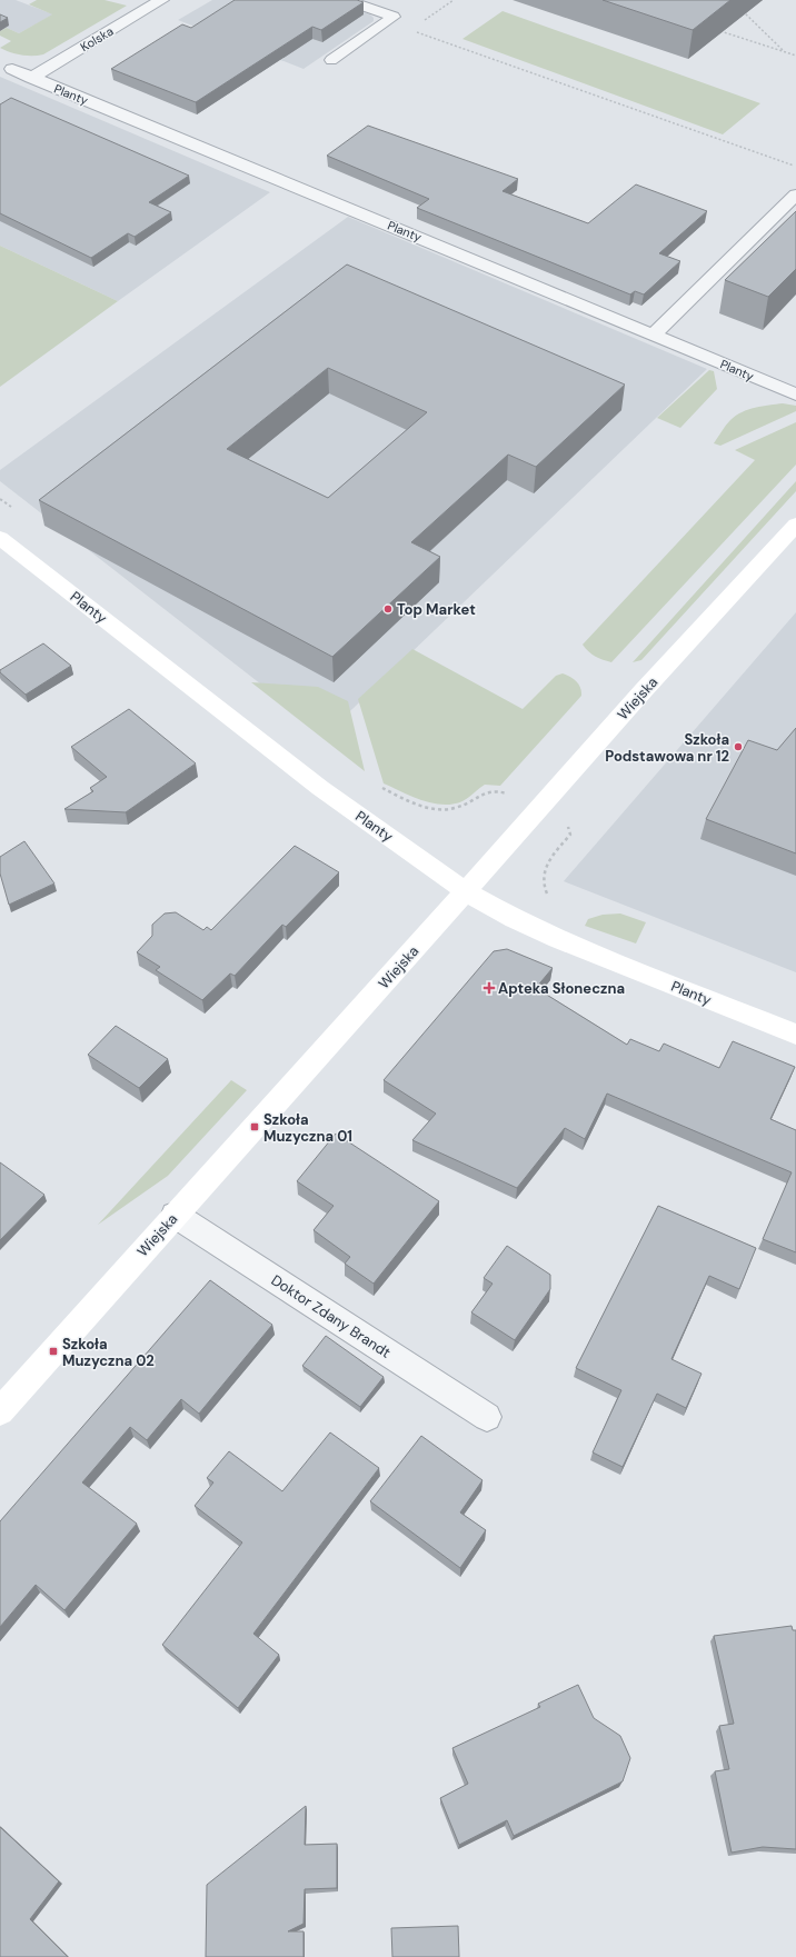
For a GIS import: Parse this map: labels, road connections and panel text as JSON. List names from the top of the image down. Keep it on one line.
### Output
{"streets":{"street":["Kolska","Planty","Wiejska","Doktor Zdany Brandt"]},"crossings":[["Kolska","Planty"],["Planty","Wiejska"],["Wiejska","Doktor Zdany Brandt"]],"places":{"other":["Top Market","Szkoła Podstawowa nr 12"],"health":["Apteka Słoneczna"],"transit":["Szkoła Muzyczna 01","Szkoła Muzyczna 02"]}}
